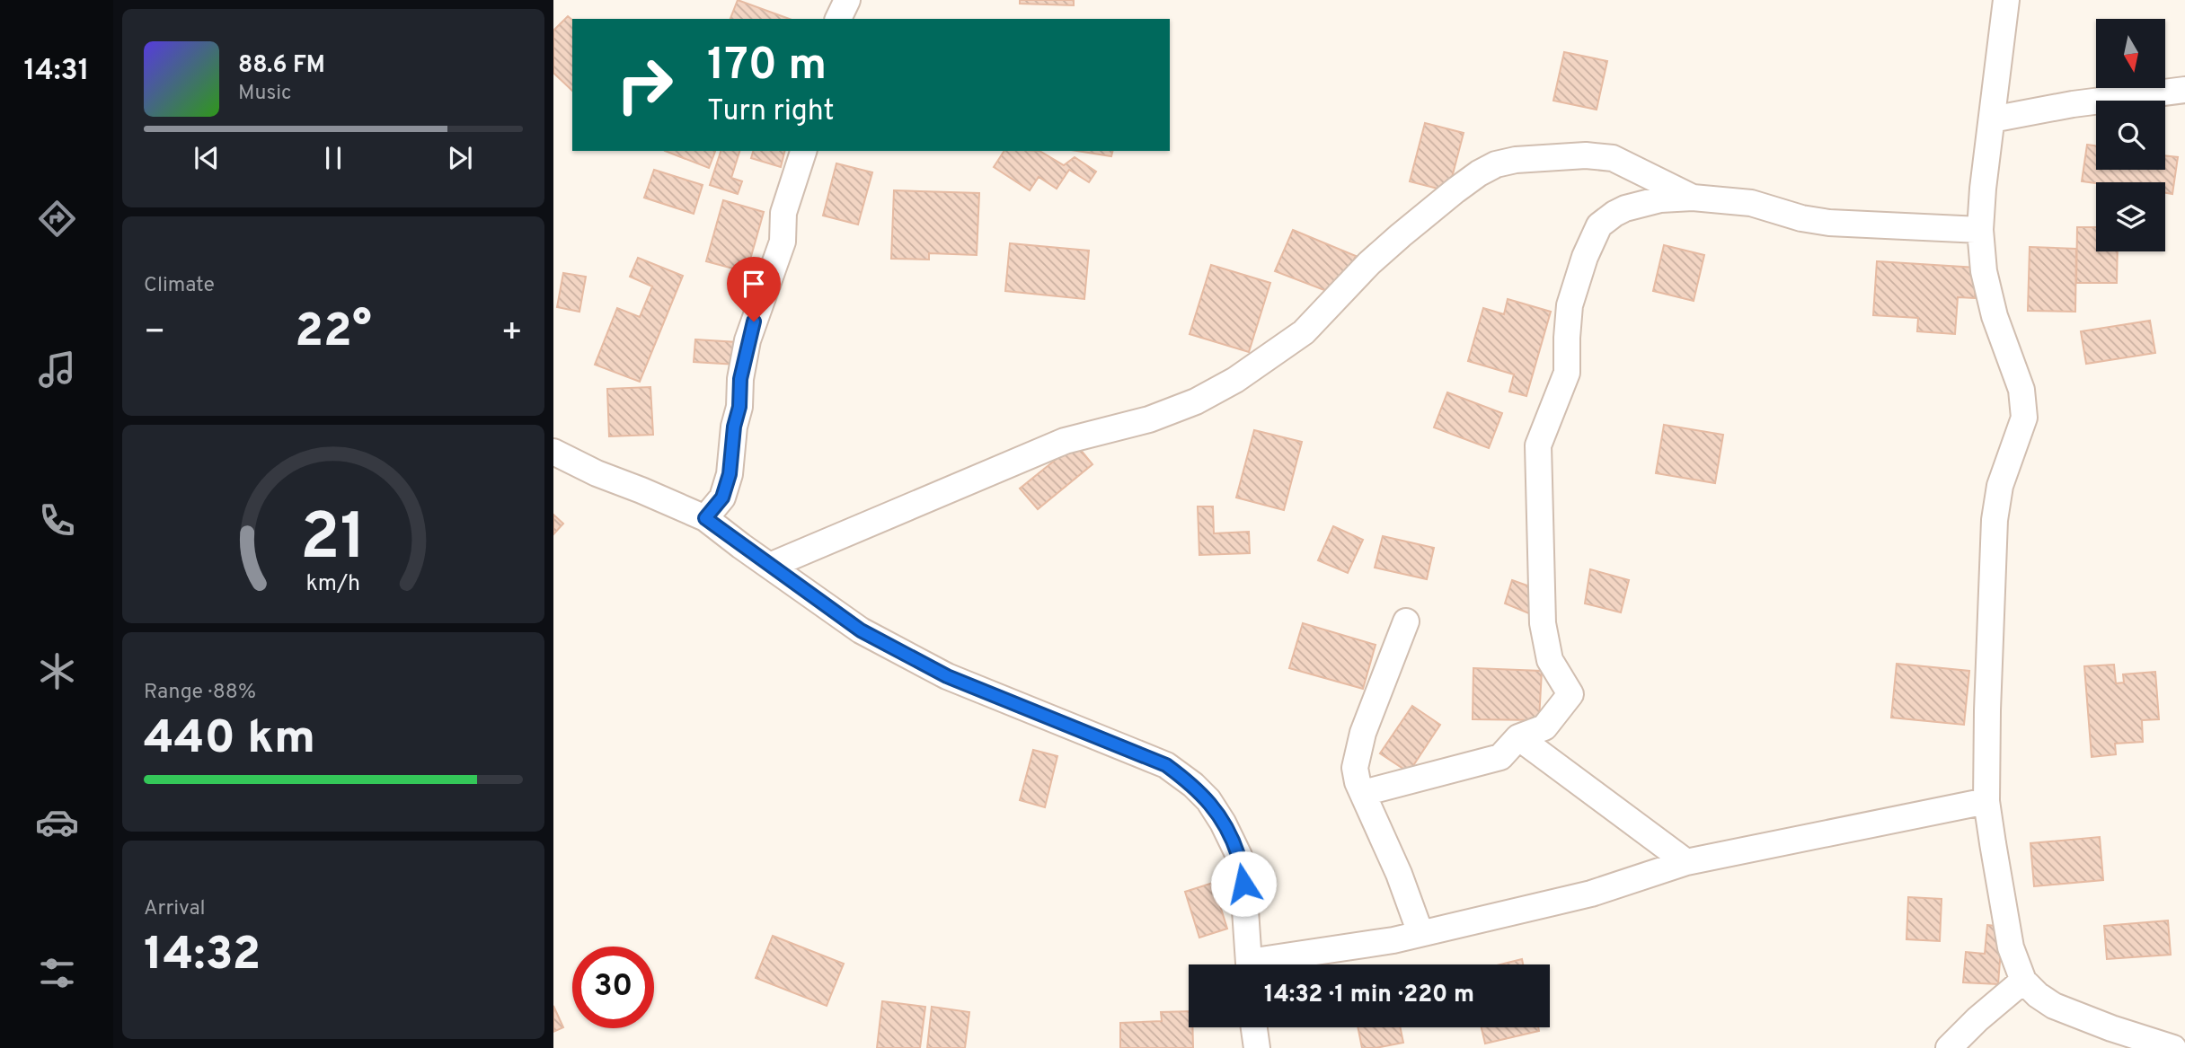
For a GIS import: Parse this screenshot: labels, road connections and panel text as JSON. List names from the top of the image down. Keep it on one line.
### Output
{"north":"bottom","page":{"tabs":"14:31","turn":["170 m","Turn right"],"song":["88.6 FM","Music"],"tile":["Climate",["Range · 88%","440 km"],["Arrival","14:32"]],"heat":["−","22°","+"],"limit":"30","trip":"14:32 · 1 min · 220 m","gauge":["21","km/h"]}}
